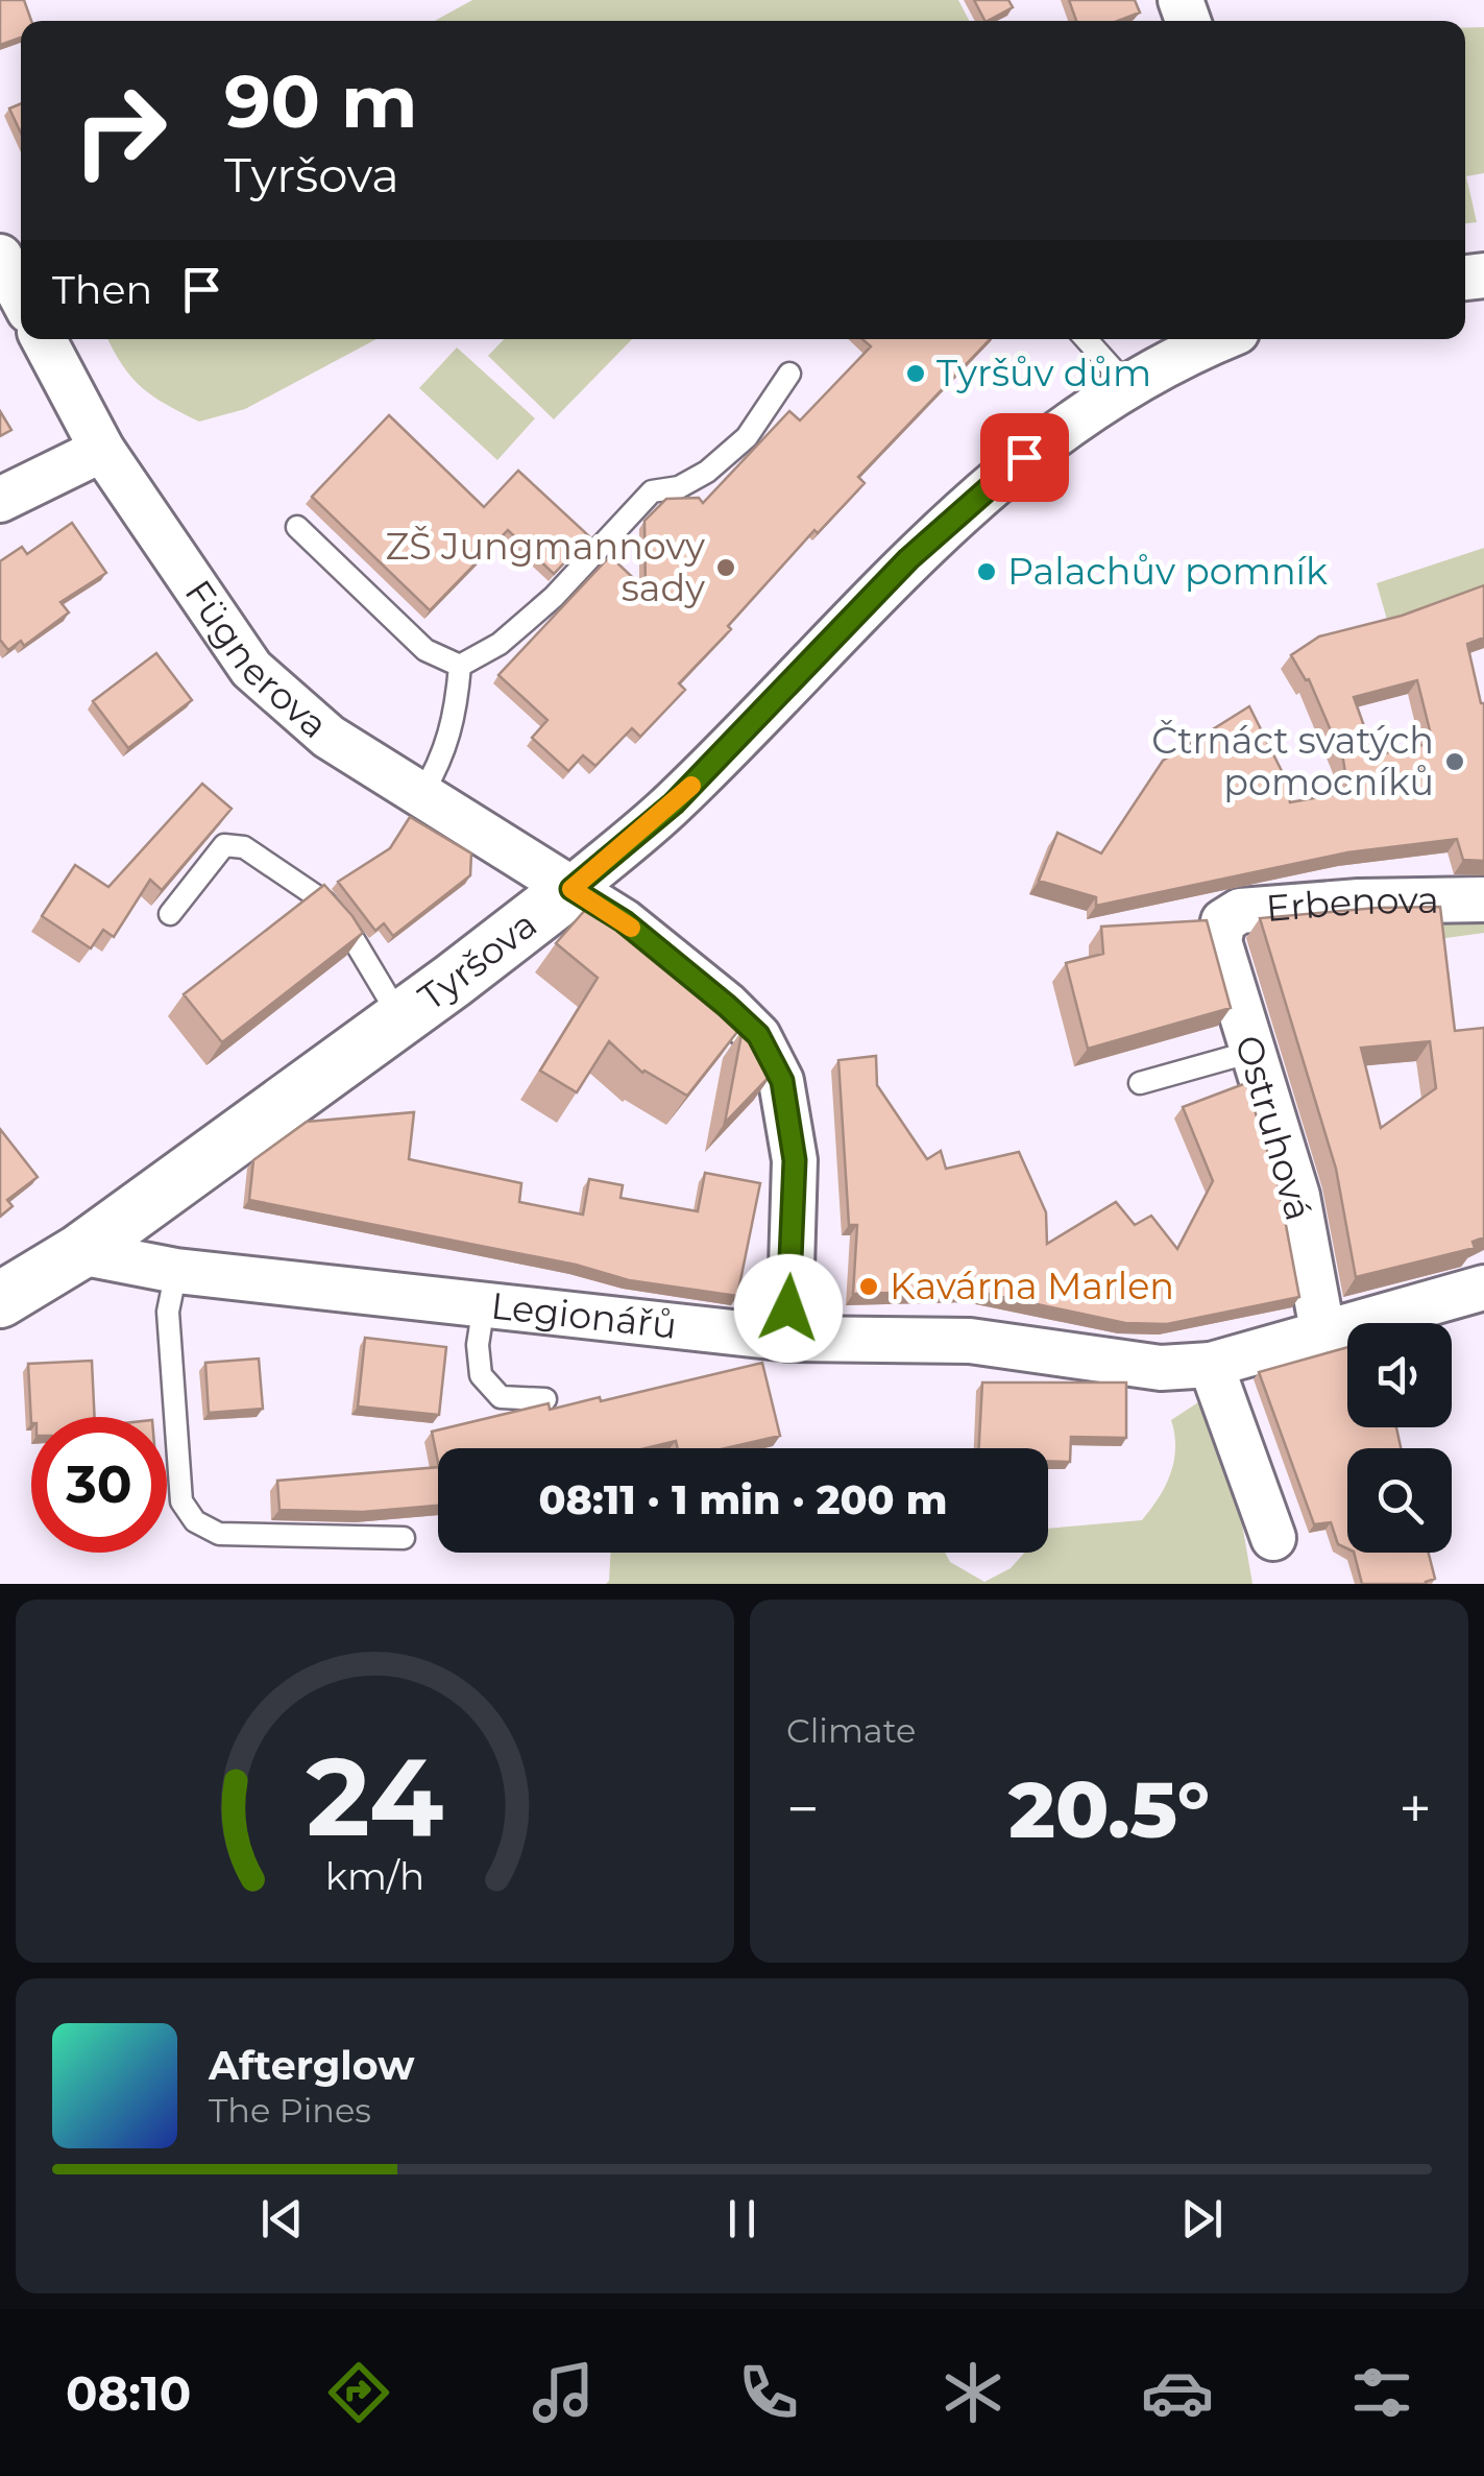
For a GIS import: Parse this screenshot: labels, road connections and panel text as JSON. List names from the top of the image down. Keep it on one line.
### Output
{"streets":{"street":["Fügnerova","Erbenova","Tyršova","Ostruhová","Legionářů"]},"crossings":[["Fügnerova","Tyršova"],["Fügnerova","Legionářů"],["Erbenova","Ostruhová"],["Tyršova","Legionářů"],["Ostruhová","Legionářů"]],"places":["Tyršův dům","ZŠ Jungmannovy sady","Palachův pomník","Čtrnáct svatých pomocníků","Kavárna Marlen"],"page":{"turn":["90 m","Tyršova"],"then":"Then","limit":"30","trip":"08:11 · 1 min · 200 m","tile":"Climate","heat":["−","20.5°","+"],"song":["Afterglow","The Pines"],"tabs":"08:10","gauge":["24","km/h"]}}
